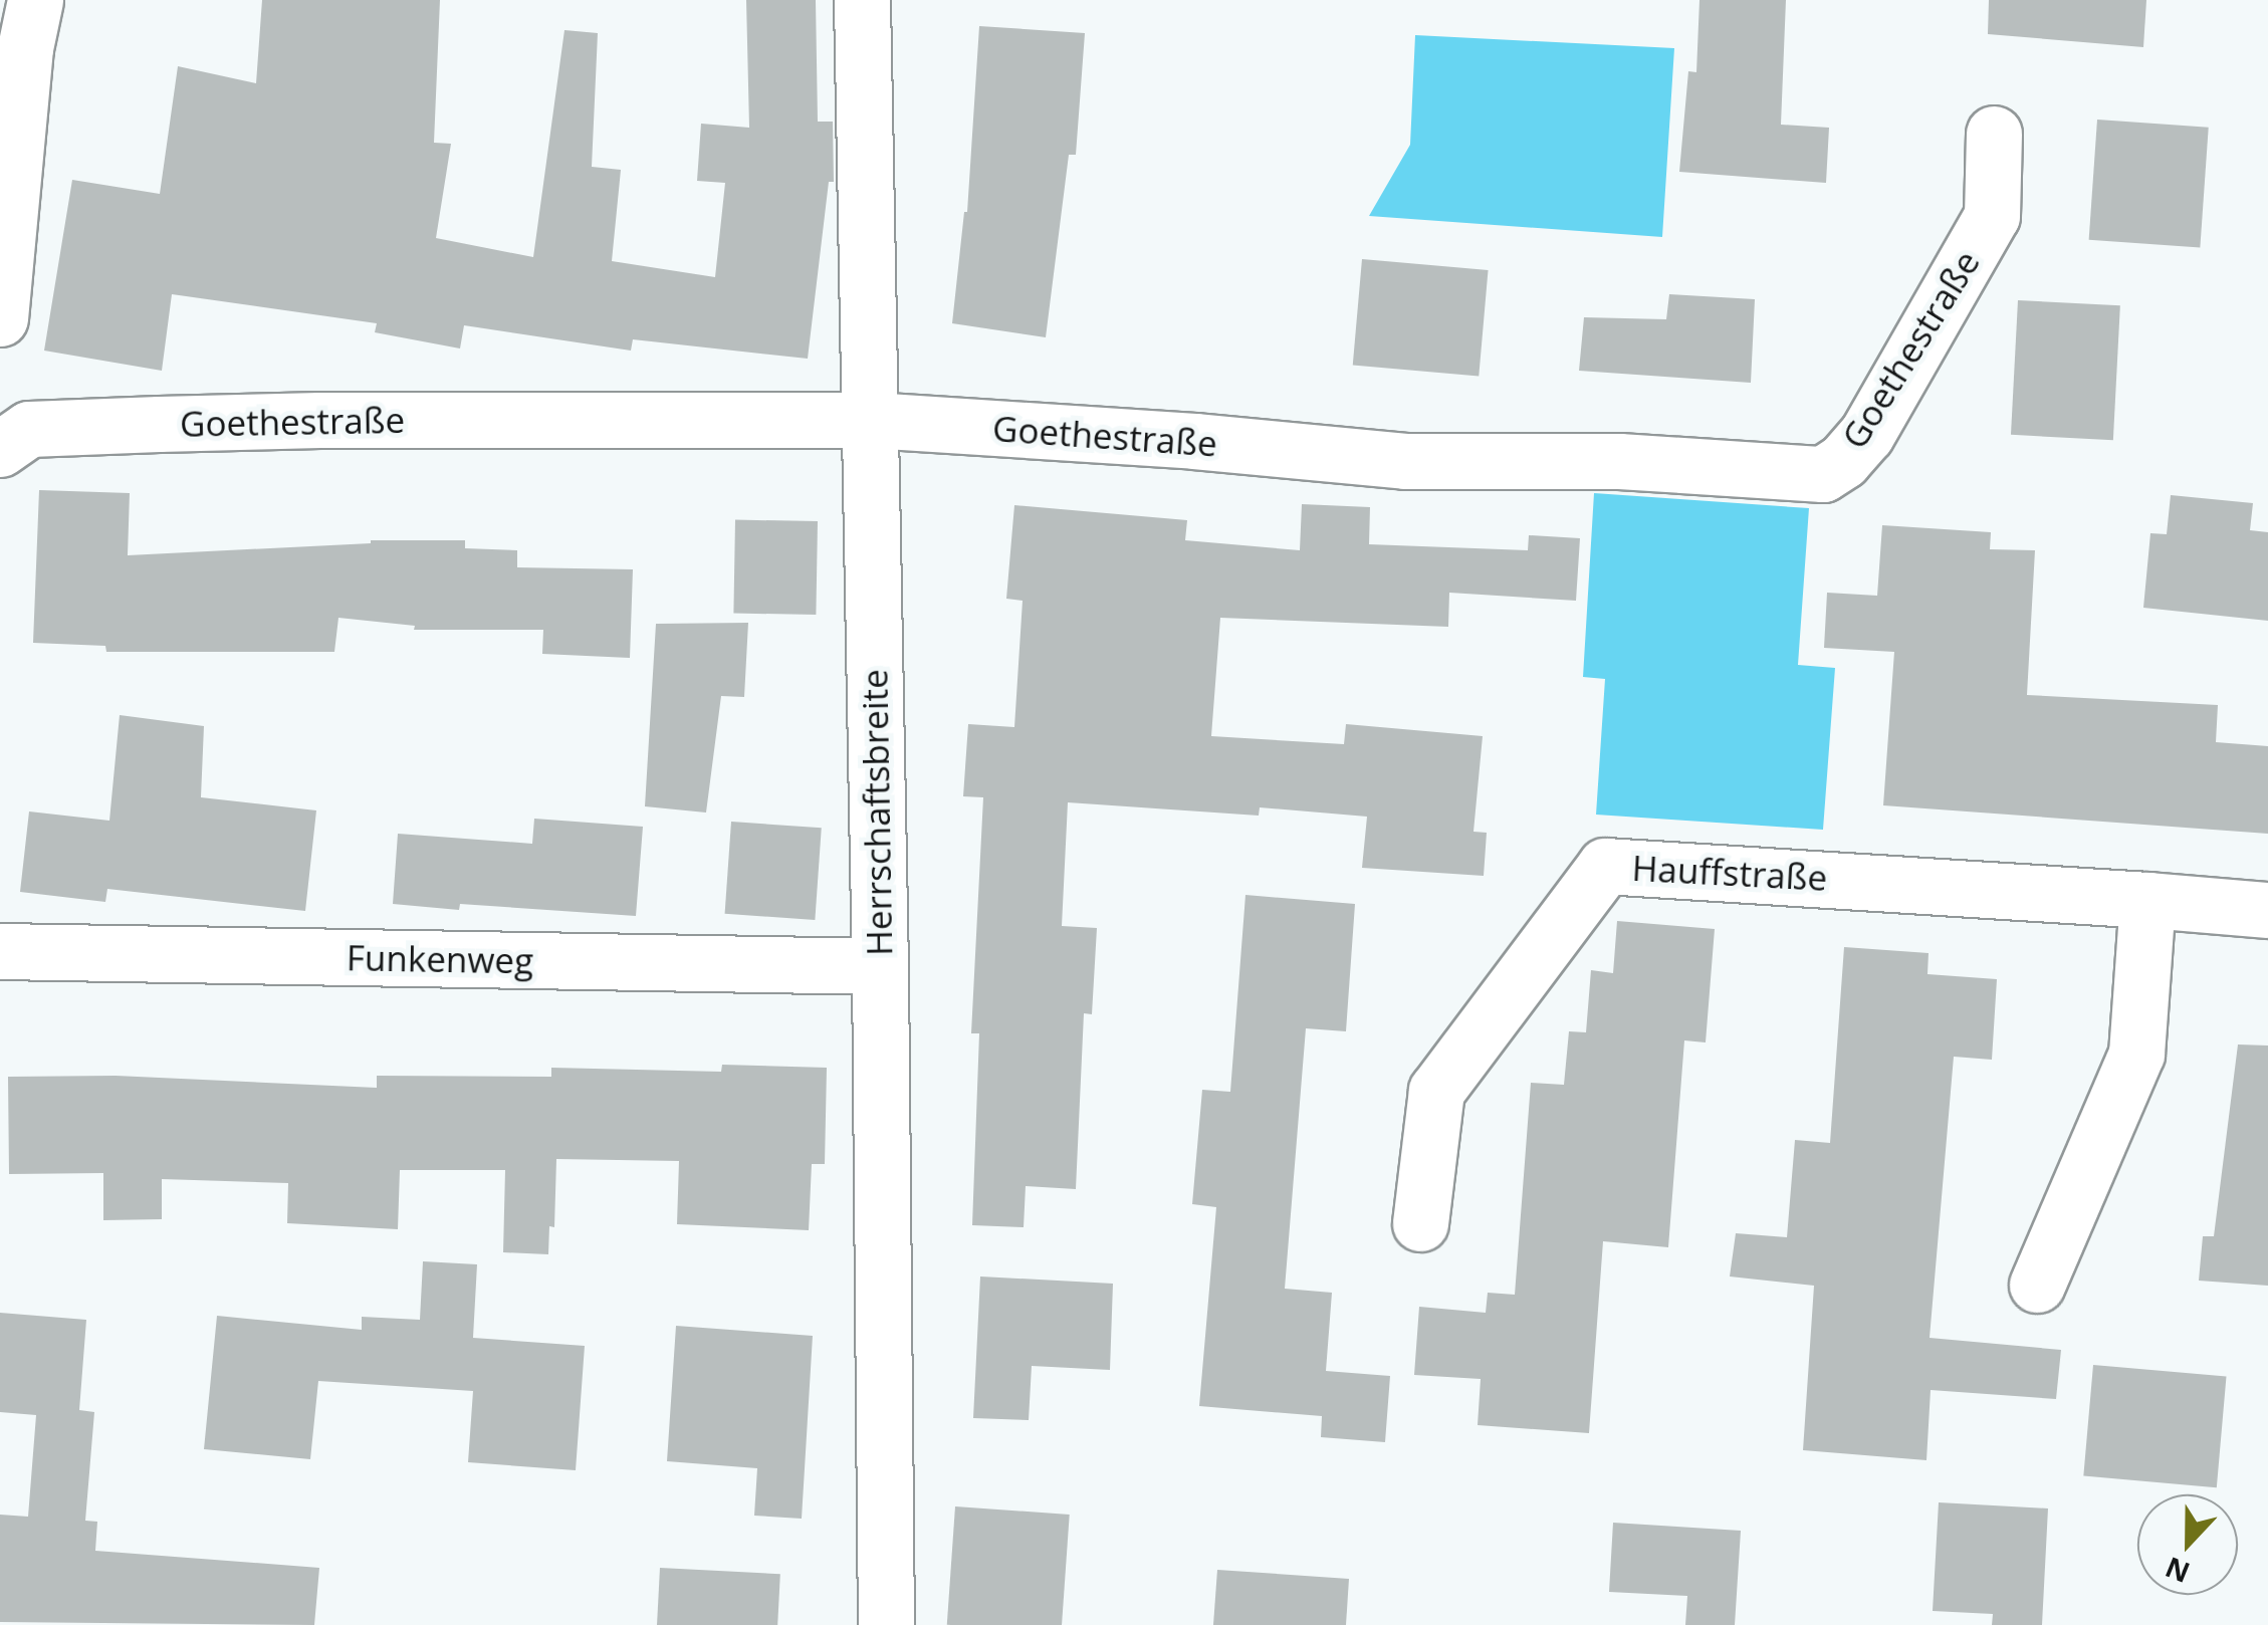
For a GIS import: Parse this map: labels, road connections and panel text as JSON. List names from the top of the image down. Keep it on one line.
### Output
{"streets":{"street":["Goethestraße","Herrschaftsbreite","Hauffstraße","Funkenweg"]},"crossings":[["Goethestraße","Herrschaftsbreite"],["Herrschaftsbreite","Funkenweg"]],"north":"bottom"}
